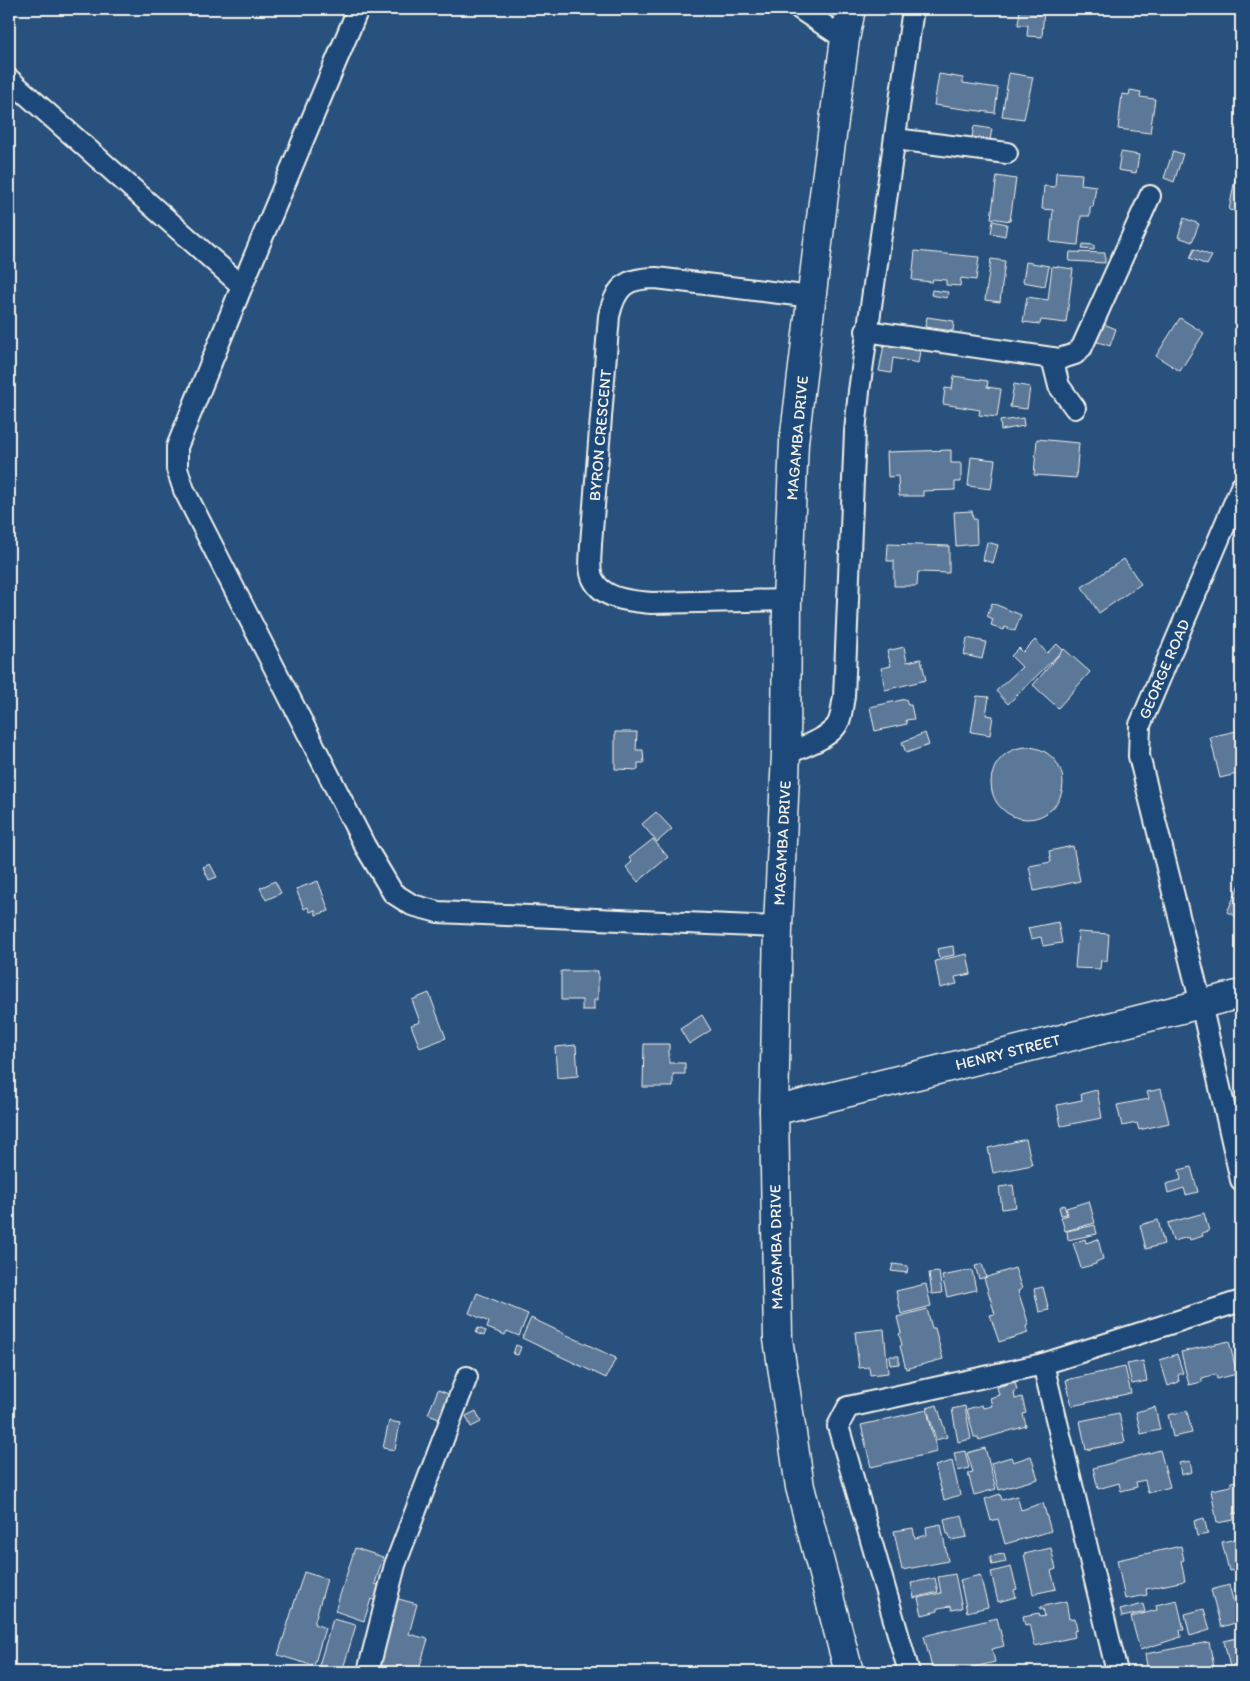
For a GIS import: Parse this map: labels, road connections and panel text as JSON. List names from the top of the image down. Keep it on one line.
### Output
{"streets":{"street":["BYRON CRESCENT","MAGAMBA DRIVE","GEORGE ROAD","HENRY STREET"]},"crossings":[["BYRON CRESCENT","MAGAMBA DRIVE"],["MAGAMBA DRIVE","HENRY STREET"],["GEORGE ROAD","HENRY STREET"]]}
